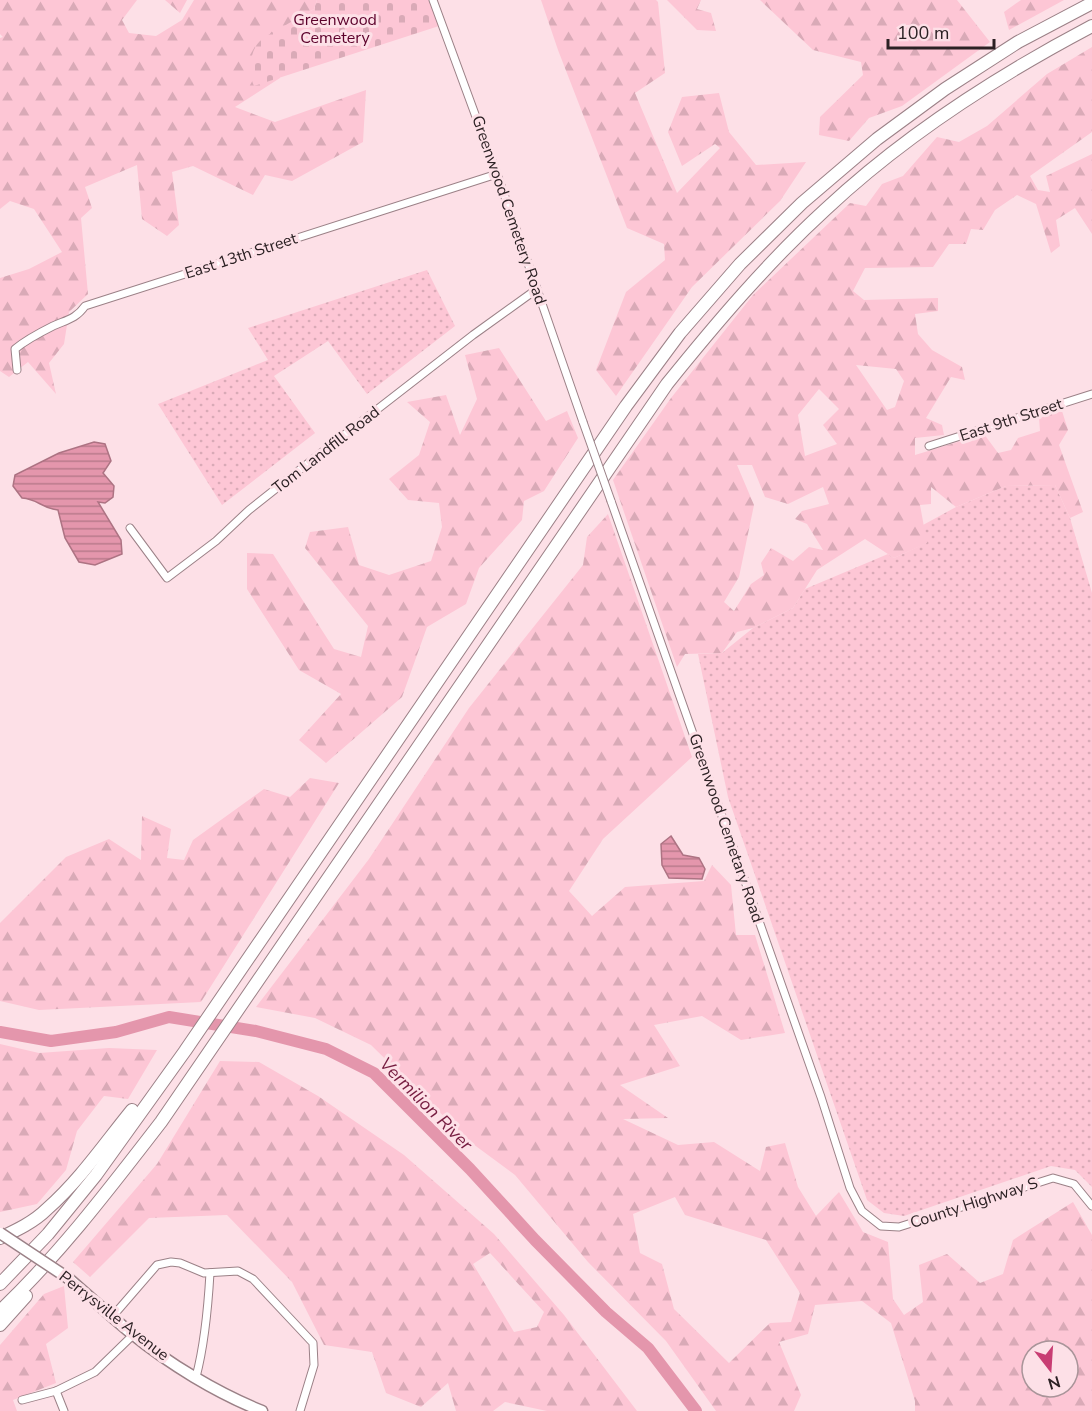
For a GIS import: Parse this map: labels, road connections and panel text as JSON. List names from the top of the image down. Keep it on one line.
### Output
{"streets":{"street":["Greenwood Cemetery Road","East 13th Street","East 9th Street","Tom Landfill Road","Greenwood Cemetary Road","County Highway S","Perrysville Avenue"]},"crossings":[["Greenwood Cemetery Road","East 13th Street"],["Greenwood Cemetery Road","Tom Landfill Road"],["Greenwood Cemetery Road","Greenwood Cemetary Road"],["Greenwood Cemetary Road","County Highway S"]],"water":["Vermilion River"],"parks":["Greenwood Cemetery"],"scale_bar":"100 m","north":"bottom"}
